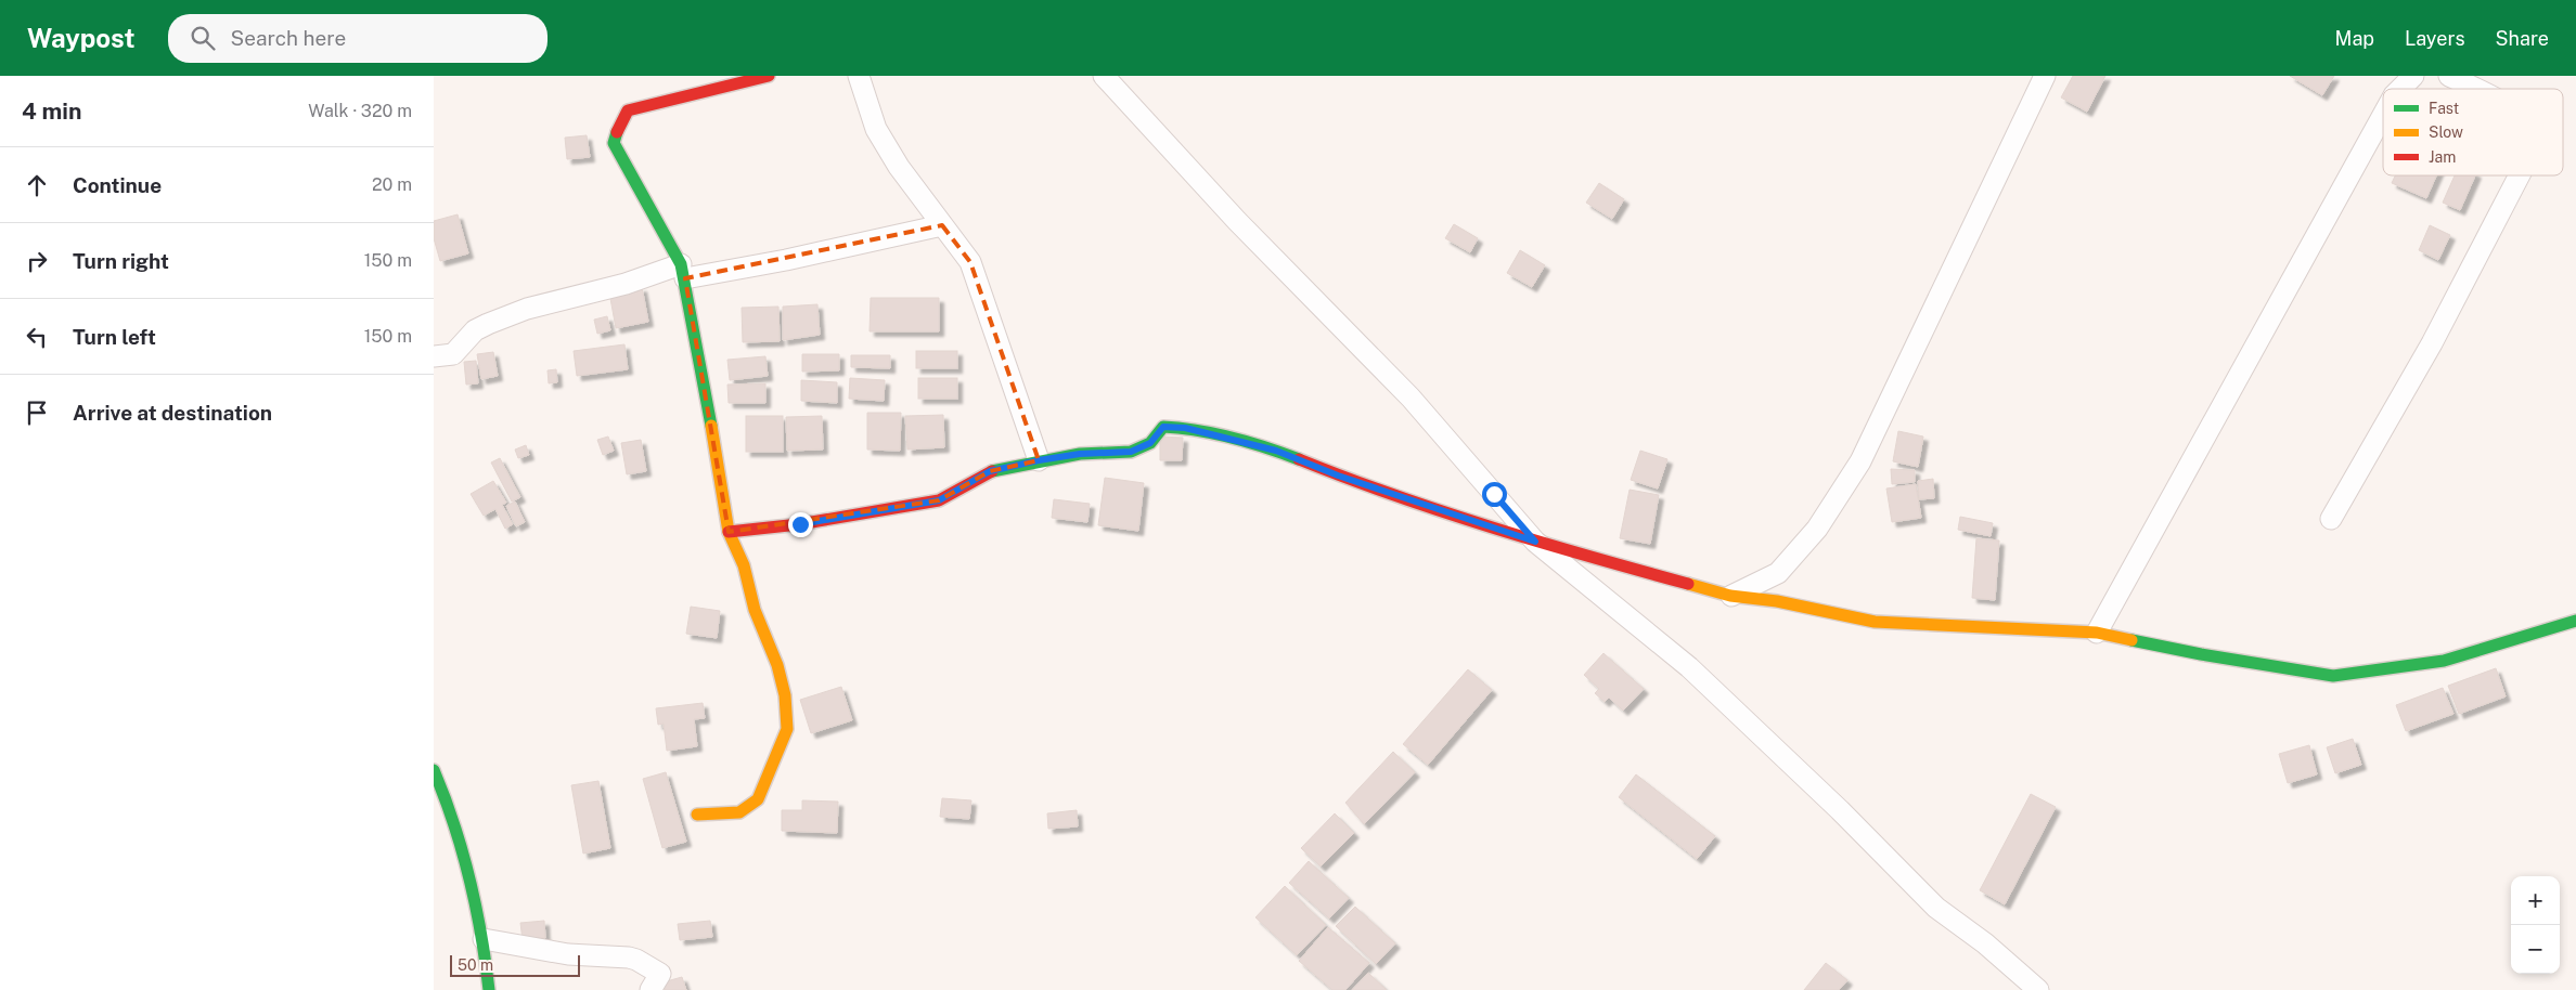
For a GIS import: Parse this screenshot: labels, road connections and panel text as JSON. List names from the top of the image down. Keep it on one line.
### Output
{"legend":["Fast","Slow","Jam"],"scale_bar":"50 m","page":{"header":"Waypost","search":"Search here","nav":["Map","Layers","Share"],"heading":["4 min","Walk · 320 m"],"list":[["Continue","20 m"],["Turn right","150 m"],["Turn left","150 m"],"Arrive at destination"],"map_buttons":["+","−"],"scale":"50 m"}}
